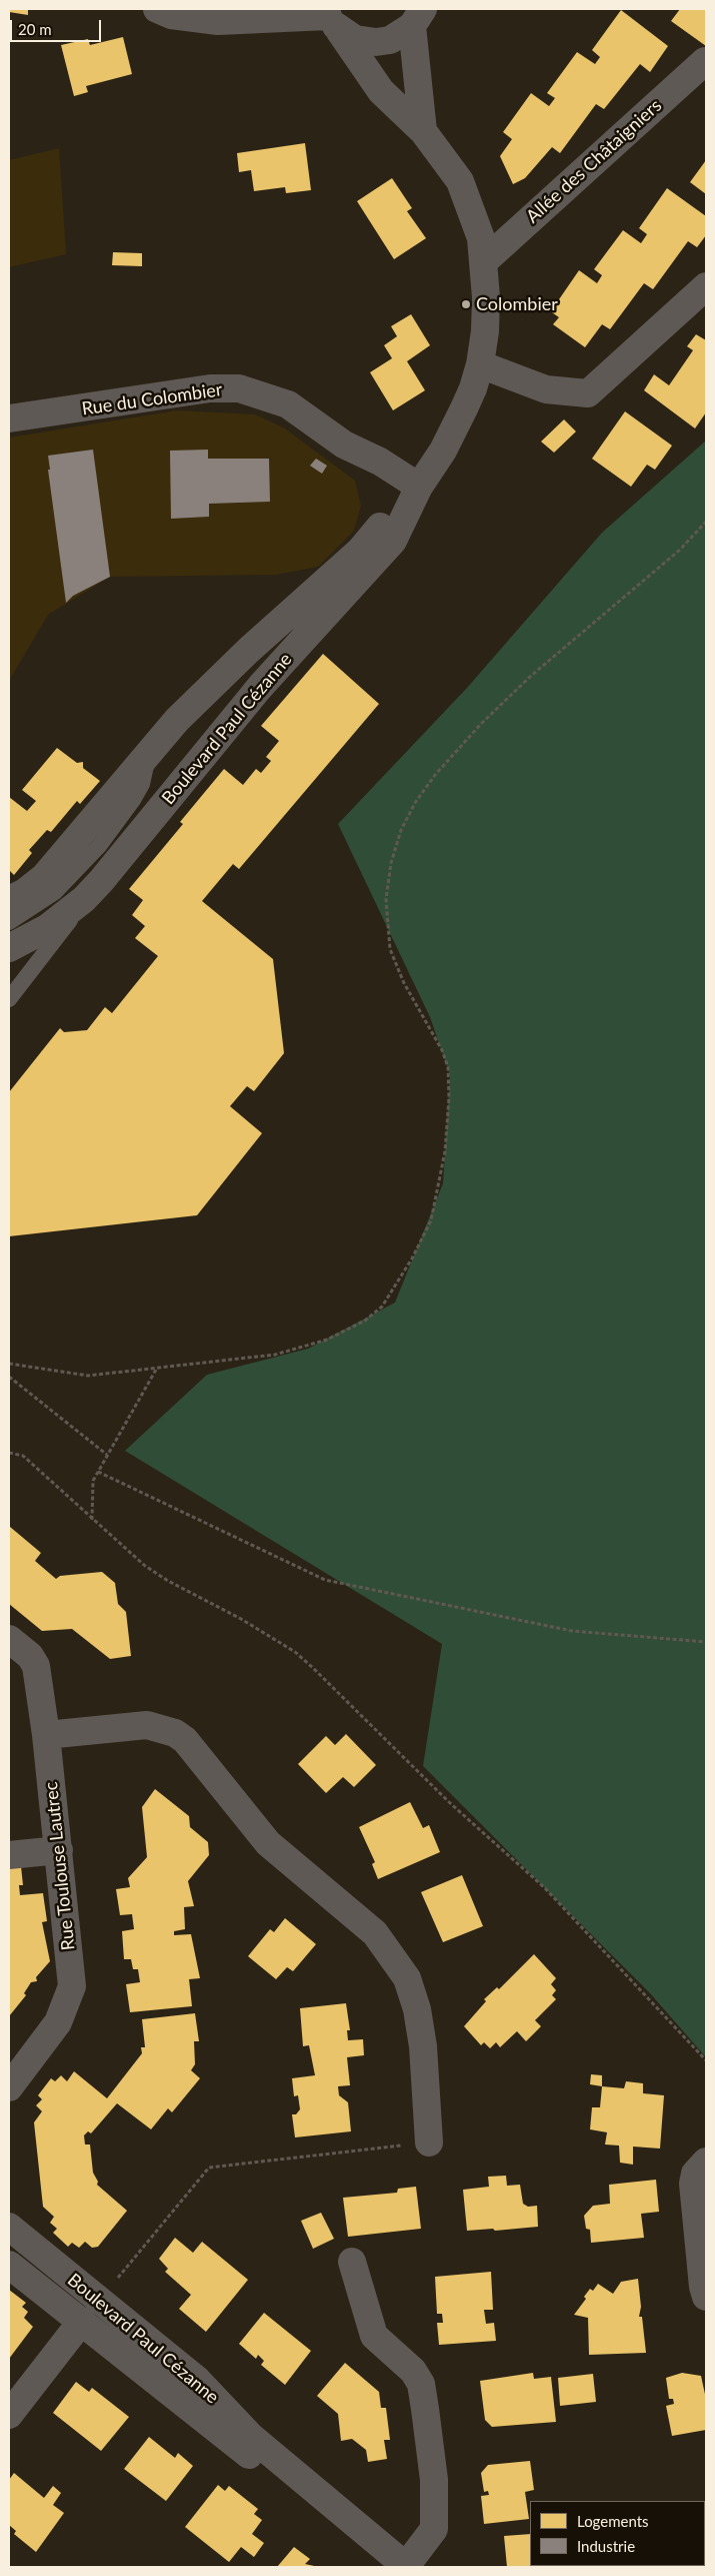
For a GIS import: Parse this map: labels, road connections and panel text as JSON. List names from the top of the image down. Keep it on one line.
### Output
{"streets":{"street":["Allée des Châtaigniers","Rue du Colombier","Boulevard Paul Cézanne","Rue Toulouse Lautrec"]},"crossings":[["Allée des Châtaigniers","Boulevard Paul Cézanne"],["Rue du Colombier","Boulevard Paul Cézanne"]],"places":["Colombier"],"legend":["Logements","Industrie"],"scale_bar":"20 m"}
